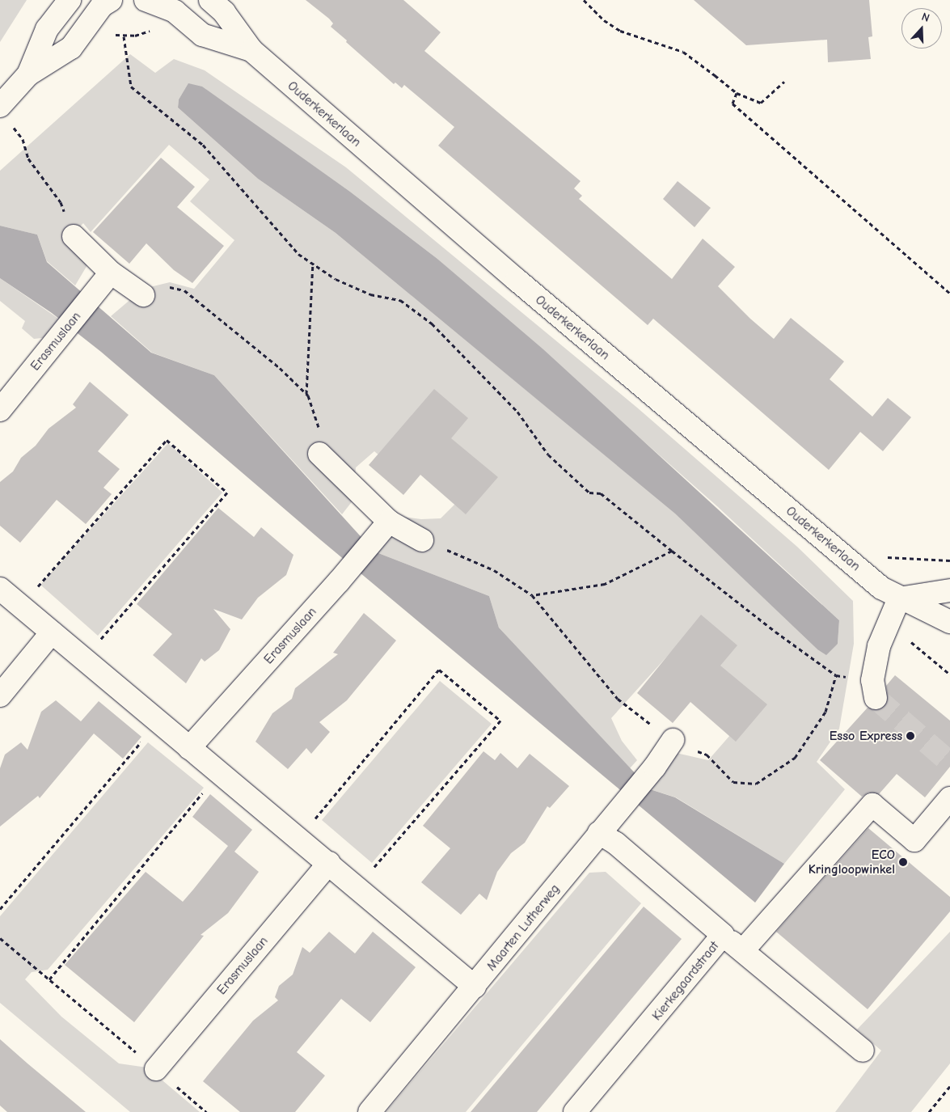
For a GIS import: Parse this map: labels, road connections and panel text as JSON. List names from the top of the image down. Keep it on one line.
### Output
{"streets":{"street":["Ouderkerkerlaan","Erasmuslaan","Maarten Lutherweg","Kierkegaardstraat"]},"crossings":[["Maarten Lutherweg","Kierkegaardstraat"]],"places":["Esso Express","ECO Kringloopwinkel"],"north":"top"}
